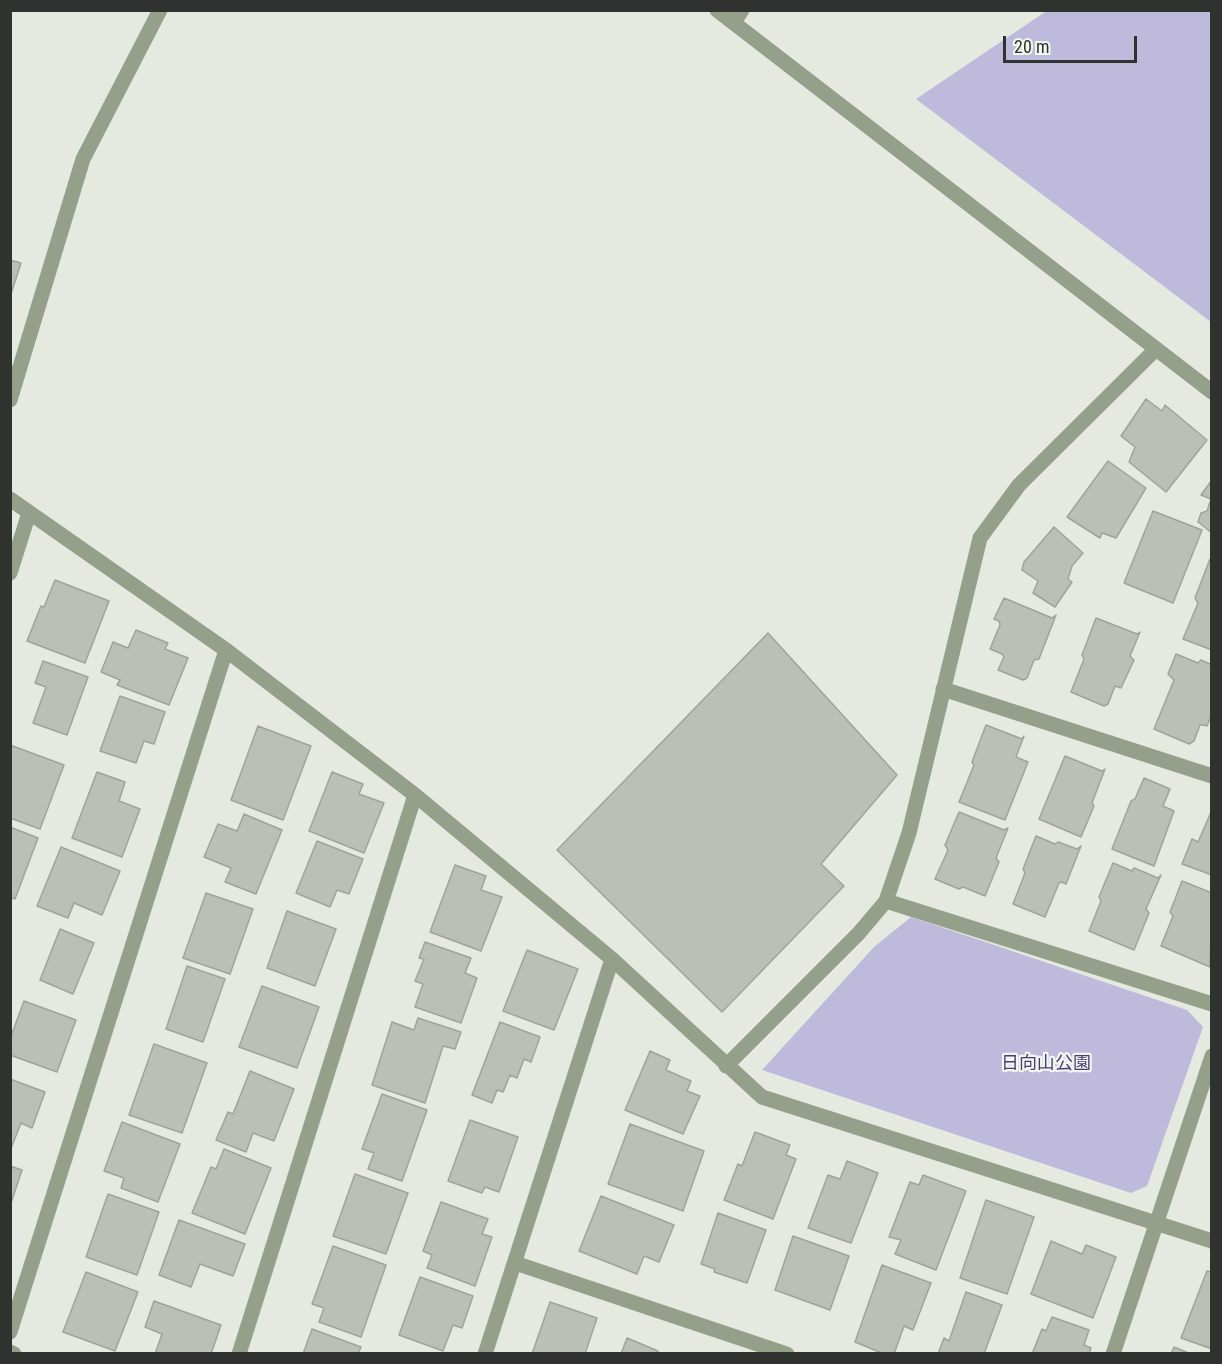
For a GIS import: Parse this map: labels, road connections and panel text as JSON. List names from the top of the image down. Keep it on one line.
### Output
{"parks":["日向山公園"],"scale_bar":"20 m"}
